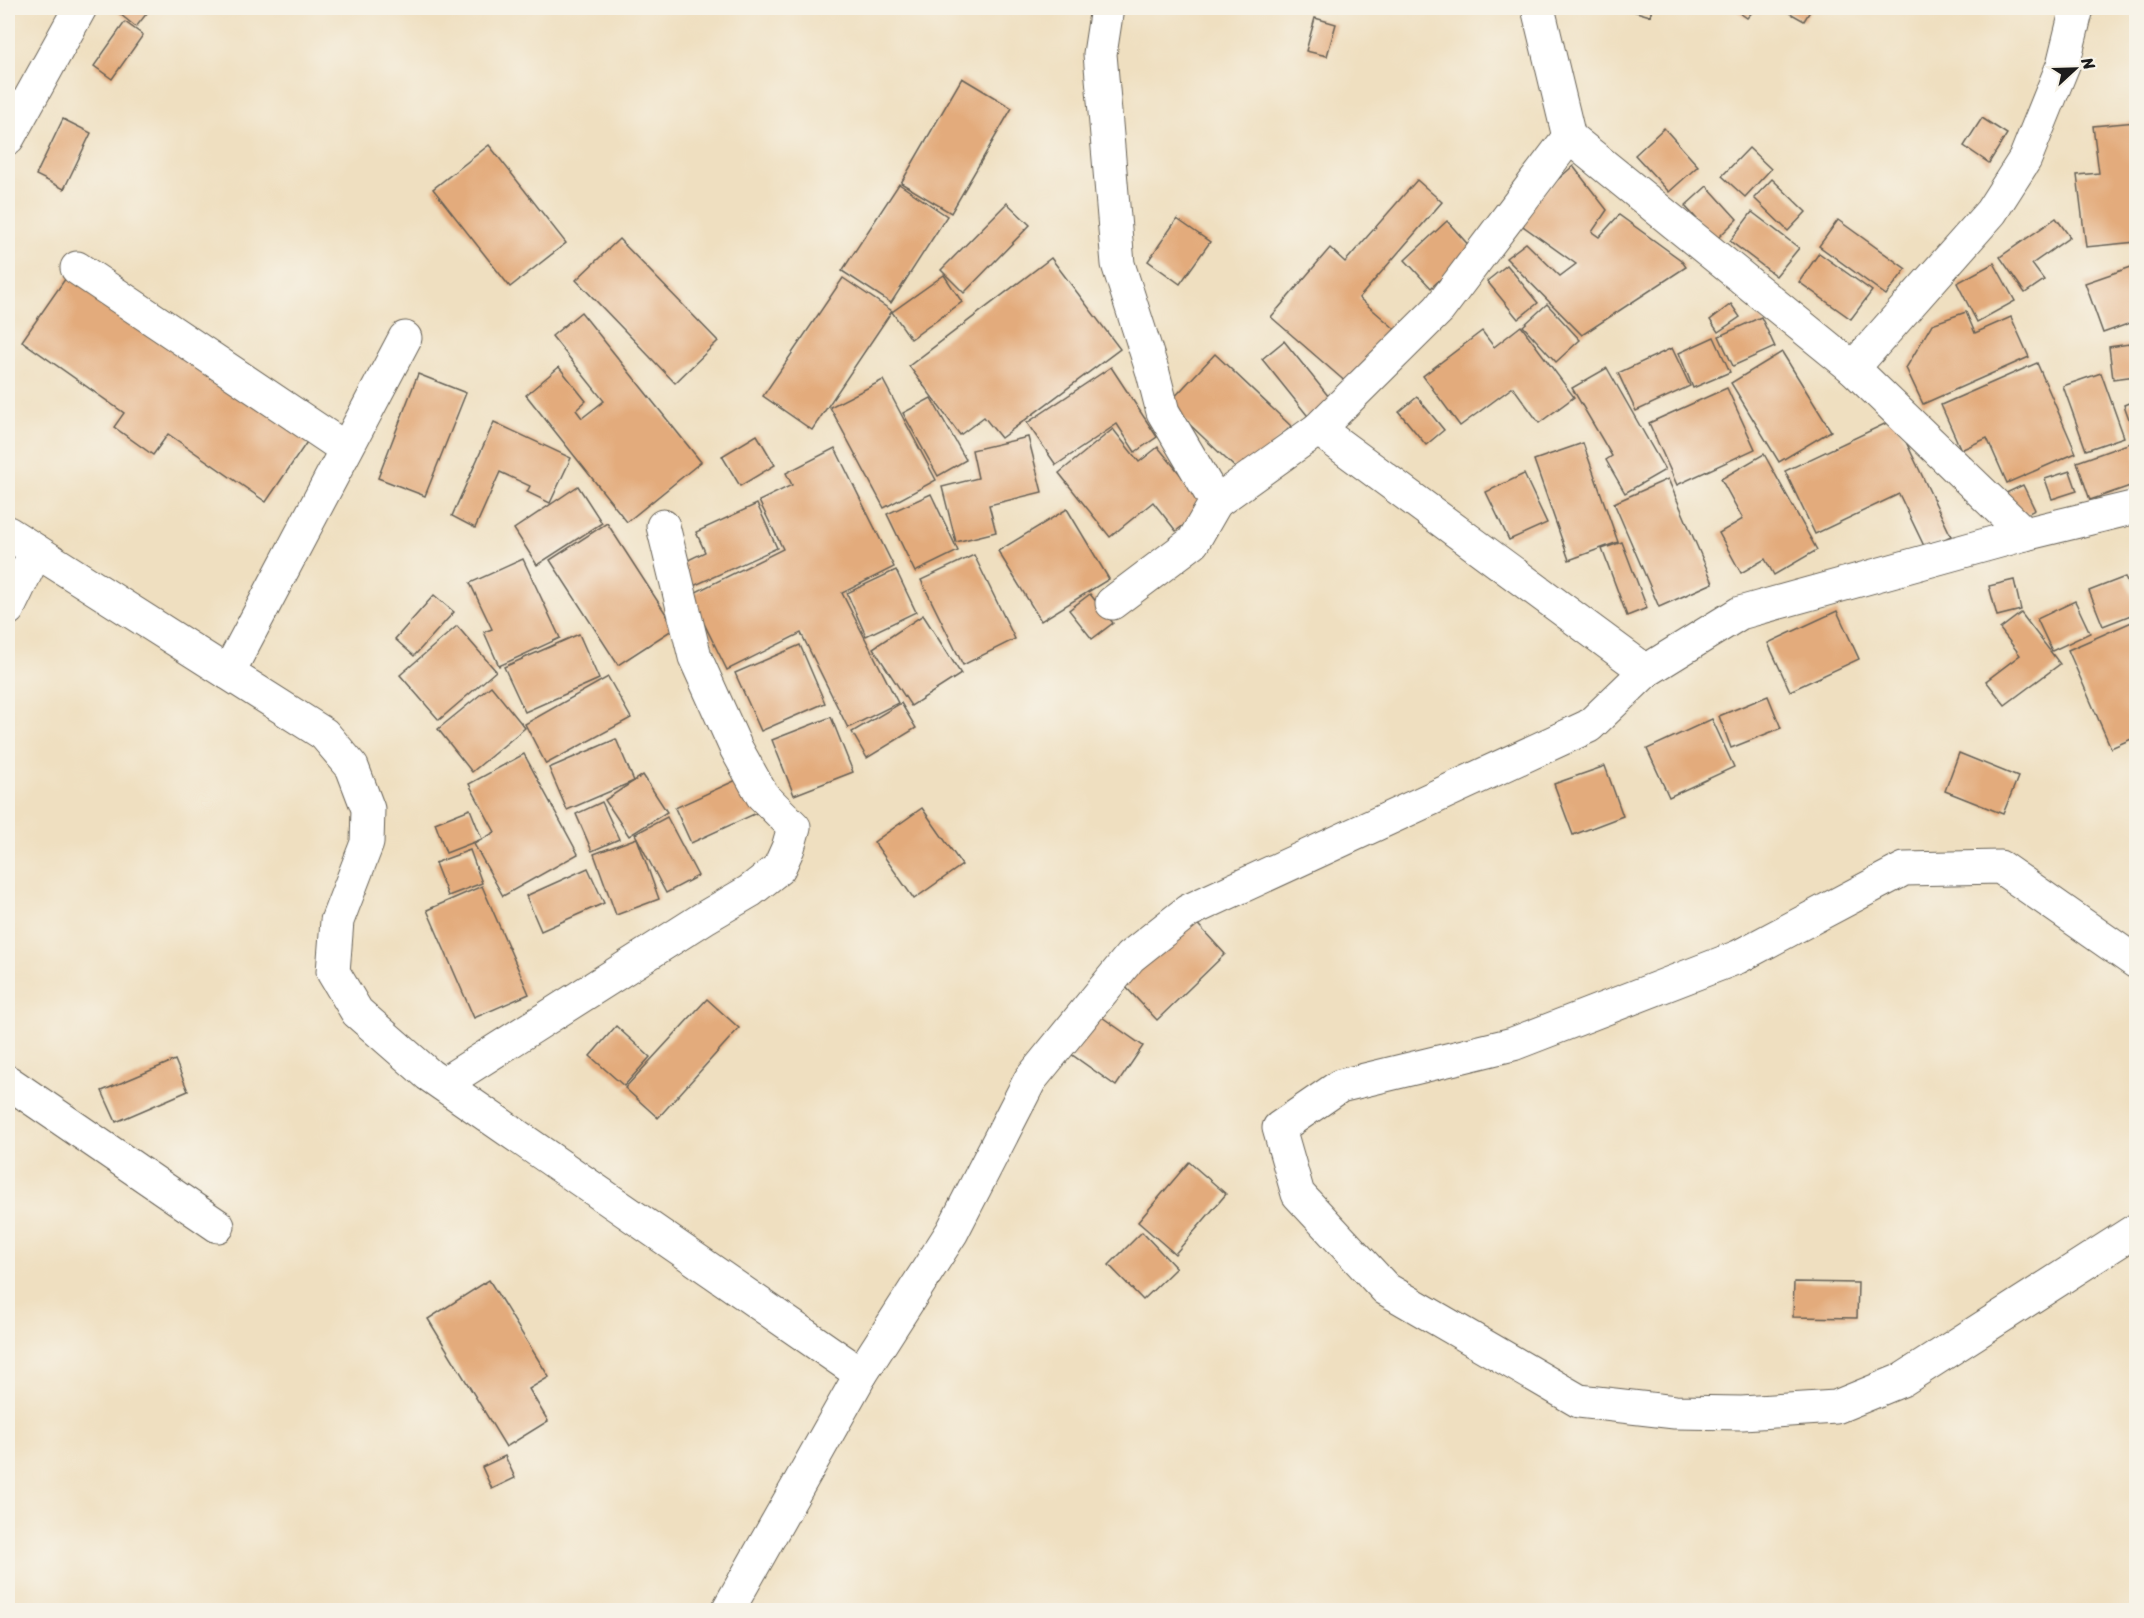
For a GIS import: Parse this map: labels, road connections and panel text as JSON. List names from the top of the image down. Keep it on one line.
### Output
{"north":"right"}
